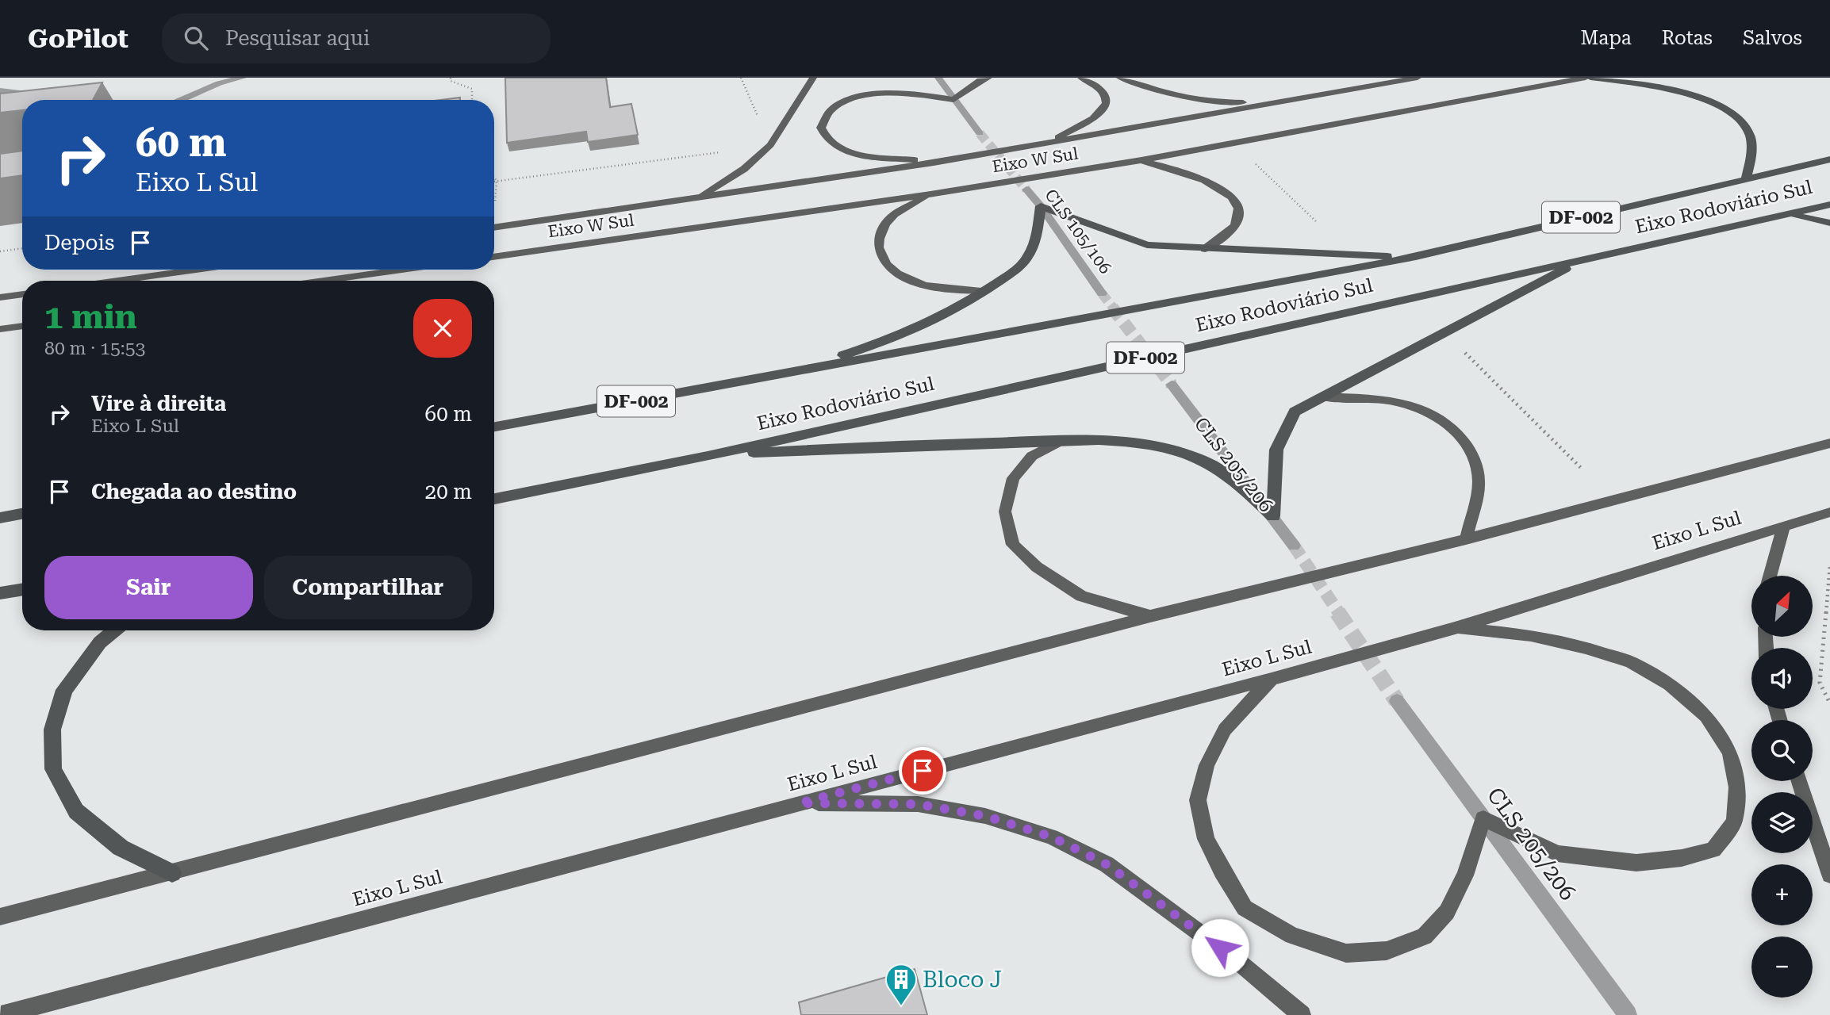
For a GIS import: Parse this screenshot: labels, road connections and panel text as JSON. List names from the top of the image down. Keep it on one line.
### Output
{"streets":{"highway":["Eixo Rodoviário Sul","DF-002"],"main road":["Eixo W Sul","Eixo L Sul"],"street":["CLS 105/106","CLS 205/206"]},"places":{"building":["Bloco J"]},"north":"top right","page":{"header":"GoPilot","search":"Pesquisar aqui","nav":["Mapa","Rotas","Salvos"],"turn":["60 m","Eixo L Sul"],"then":"Depois","heading":["1 min","80 m · 15:53"],"list":[{"name":"Vire à direita","note":"Eixo L Sul","value":"60 m"},{"name":"Chegada ao destino","value":"20 m"}],"buttons":["Sair","Compartilhar"],"map_buttons":["+","−"]}}
